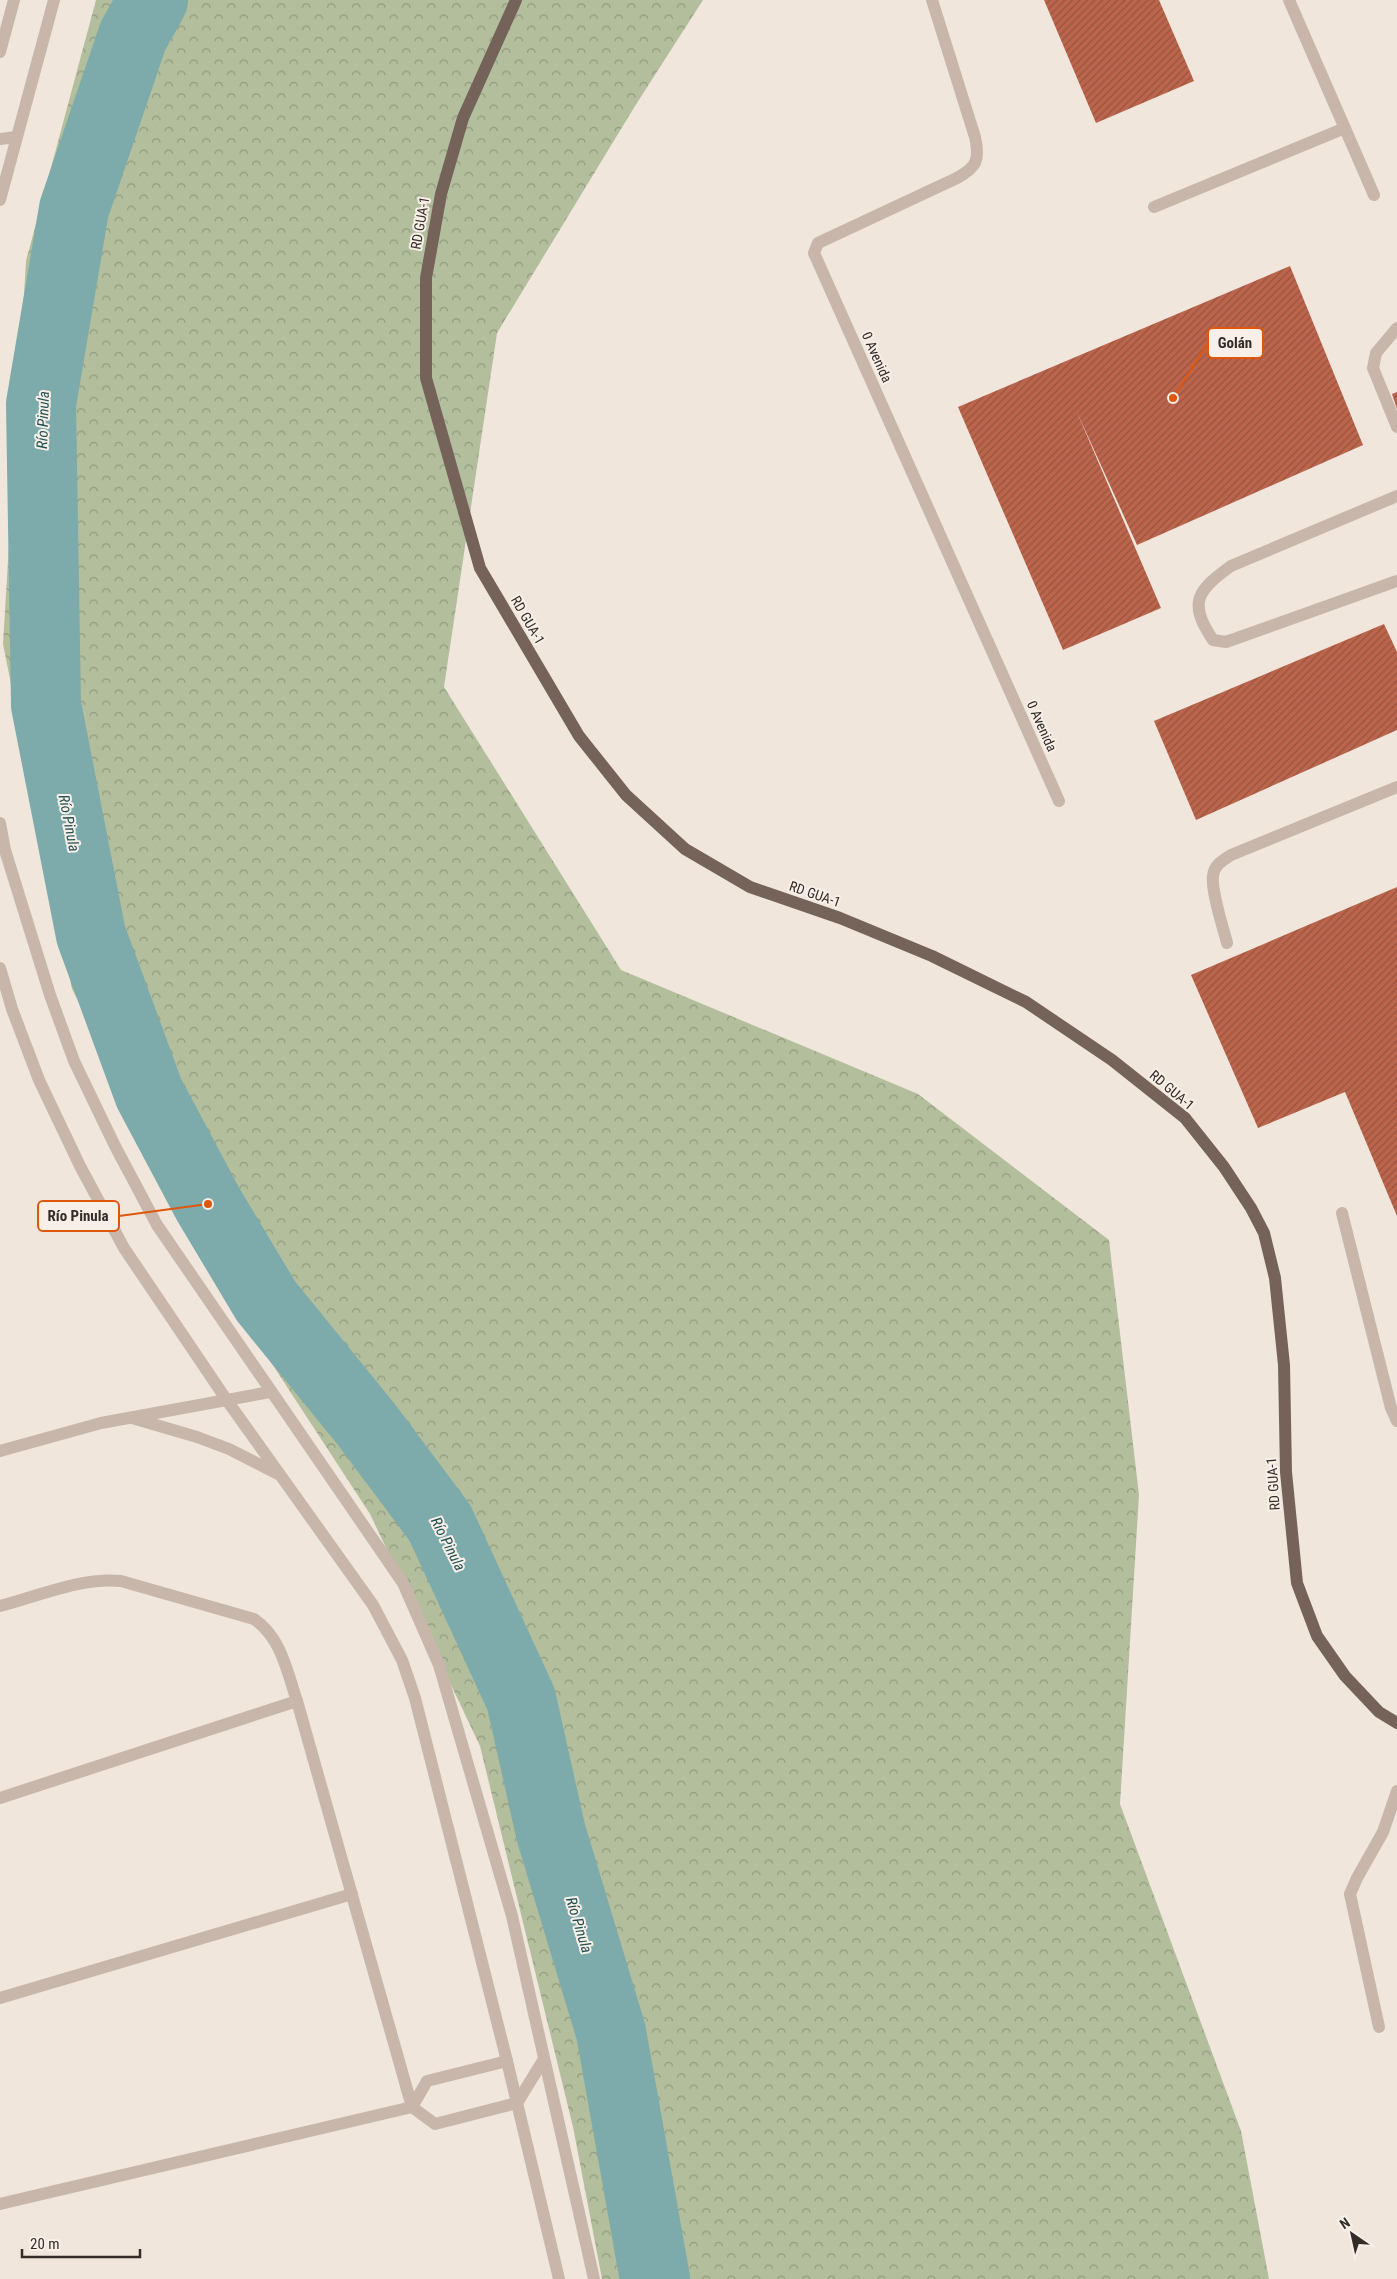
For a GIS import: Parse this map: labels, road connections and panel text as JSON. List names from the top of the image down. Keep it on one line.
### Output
{"streets":{"main road":["RD GUA-1"],"street":["0 Avenida"]},"water":["Río Pinula"],"places":["Golán","Río Pinula"],"scale_bar":"20 m","north":"top left"}
